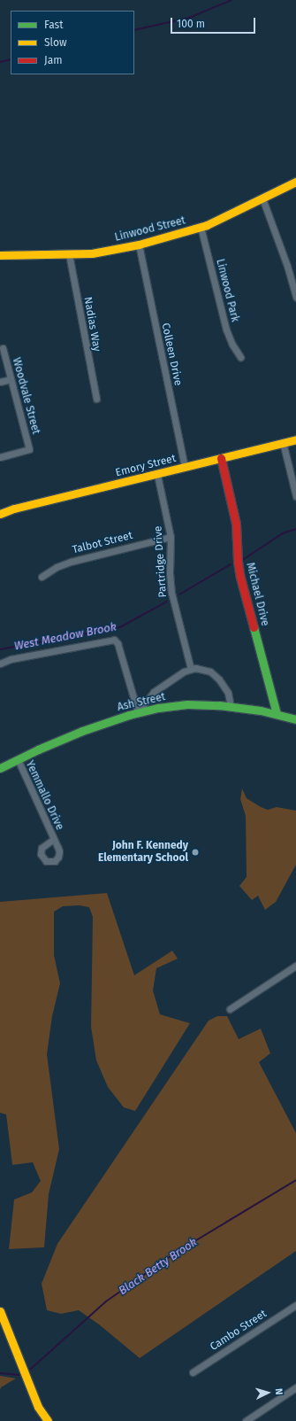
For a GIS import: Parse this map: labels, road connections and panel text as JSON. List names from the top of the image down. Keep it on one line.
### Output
{"streets":{"street":["Linwood Street","Linwood Park","Nadias Way","Colleen Drive","Woodvale Street","Emory Street","Talbot Street","Partridge Drive","Michael Drive","Ash Street","Yemmallo Drive","Cambo Street"]},"crossings":[["Linwood Street","Linwood Park"],["Linwood Street","Nadias Way"],["Linwood Street","Colleen Drive"],["Colleen Drive","Emory Street"],["Emory Street","Partridge Drive"],["Emory Street","Michael Drive"],["Talbot Street","Partridge Drive"],["Michael Drive","Ash Street"],["Ash Street","Yemmallo Drive"]],"water":["West Meadow Brook","Black Betty Brook"],"places":["John F. Kennedy Elementary School"],"legend":["Fast","Slow","Jam"],"scale_bar":"100 m","north":"right"}
